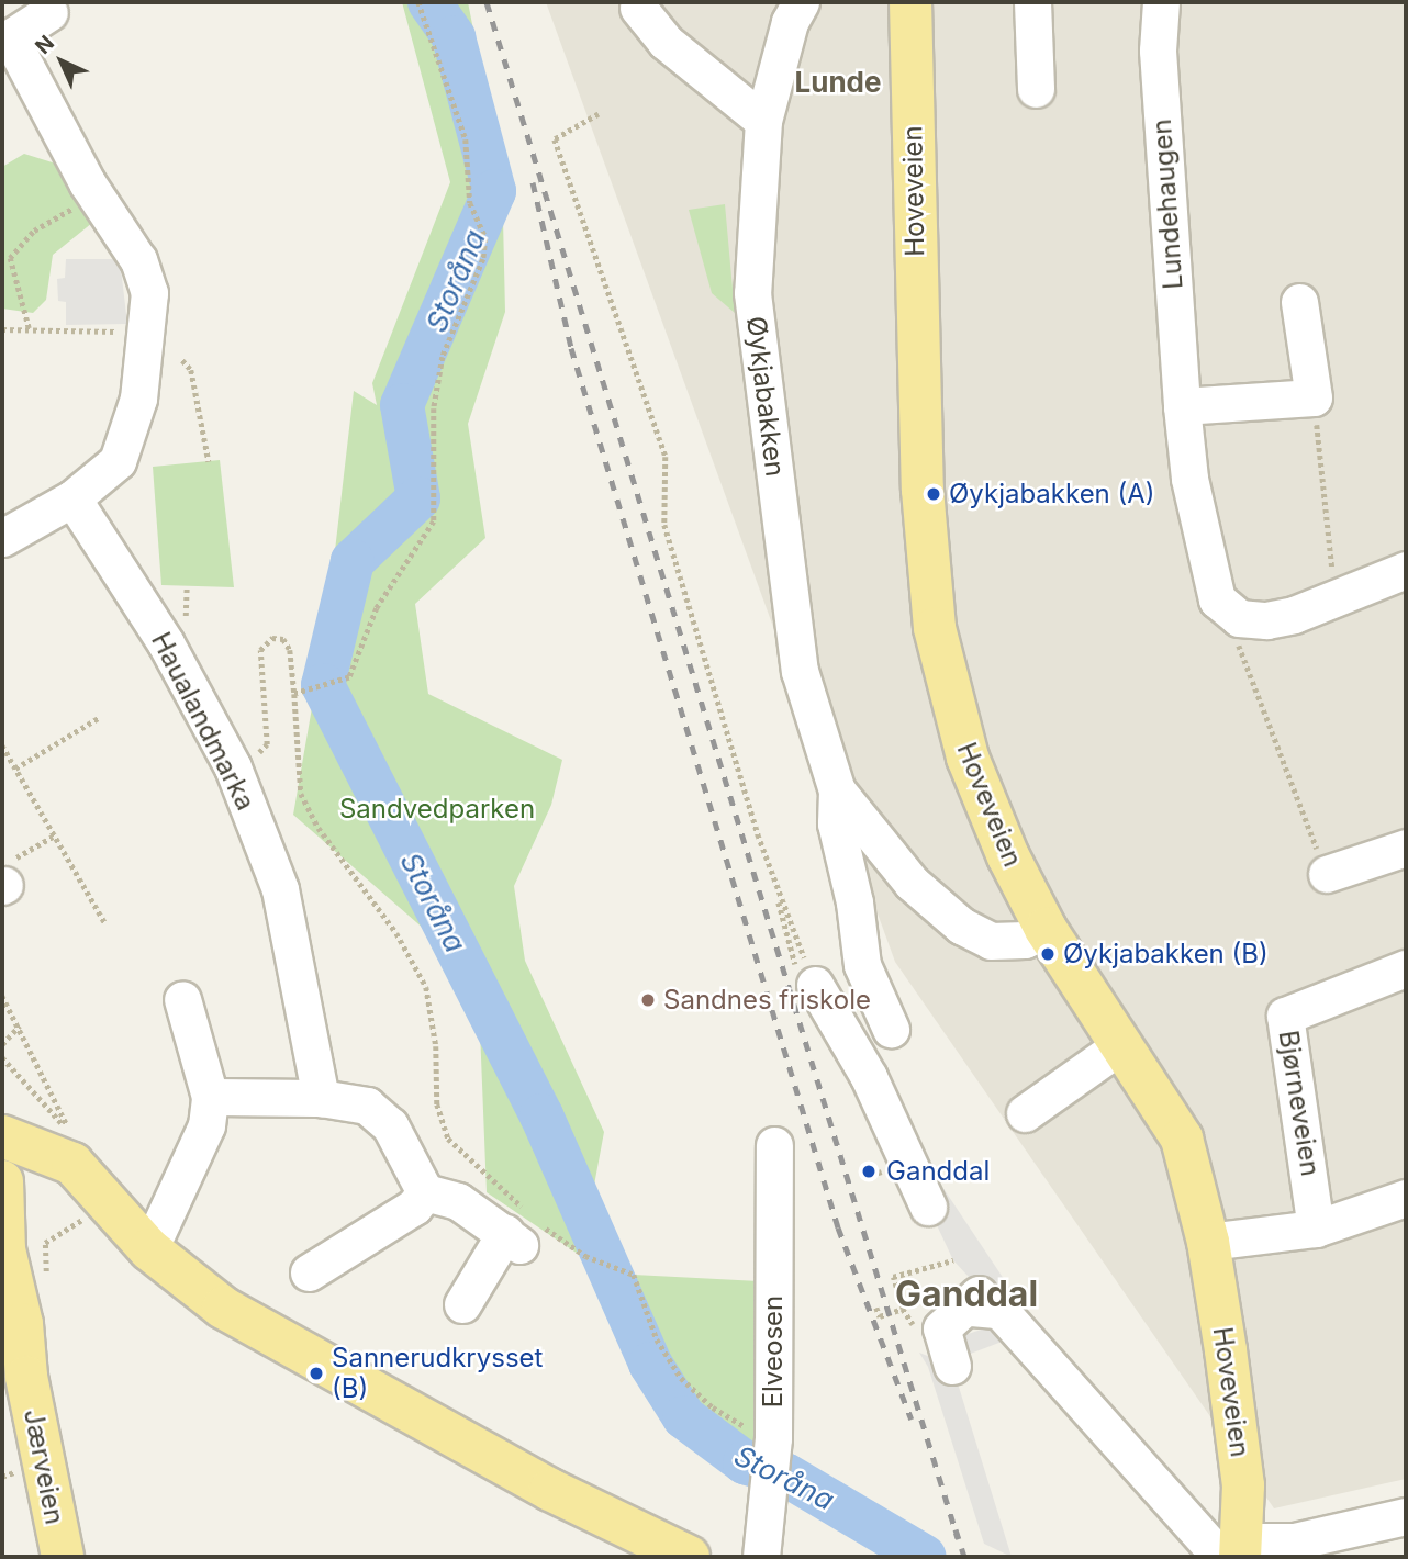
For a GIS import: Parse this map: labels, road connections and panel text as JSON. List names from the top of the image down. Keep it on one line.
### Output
{"streets":{"main road":["Hoveveien","Jærveien"],"street":["Lundehaugen","Øykjabakken","Haualandmarka","Bjørneveien","Elveosen"]},"crossings":[["Hoveveien","Øykjabakken"]],"districts":["Lunde","Ganddal"],"water":["Storåna"],"parks":["Sandvedparken"],"places":["Øykjabakken (A)","Øykjabakken (B)","Sandnes friskole","Ganddal","Sannerudkrysset (B)"],"north":"top left"}
